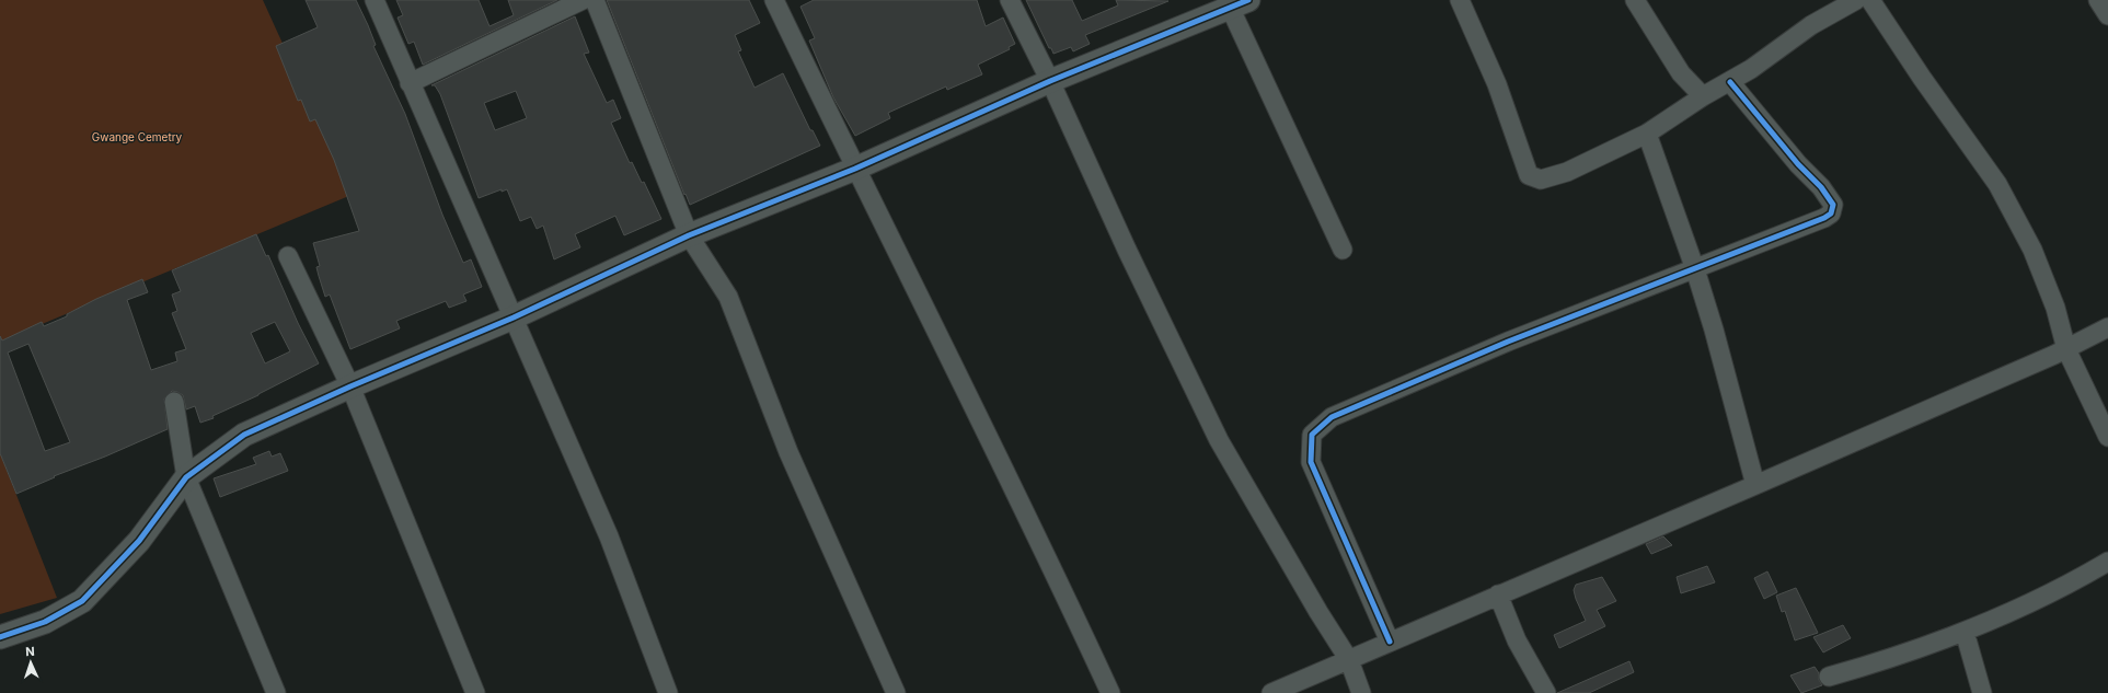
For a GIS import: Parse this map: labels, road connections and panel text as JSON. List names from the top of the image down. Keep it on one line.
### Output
{"parks":["Gwange Cemetry"],"north":"top"}
